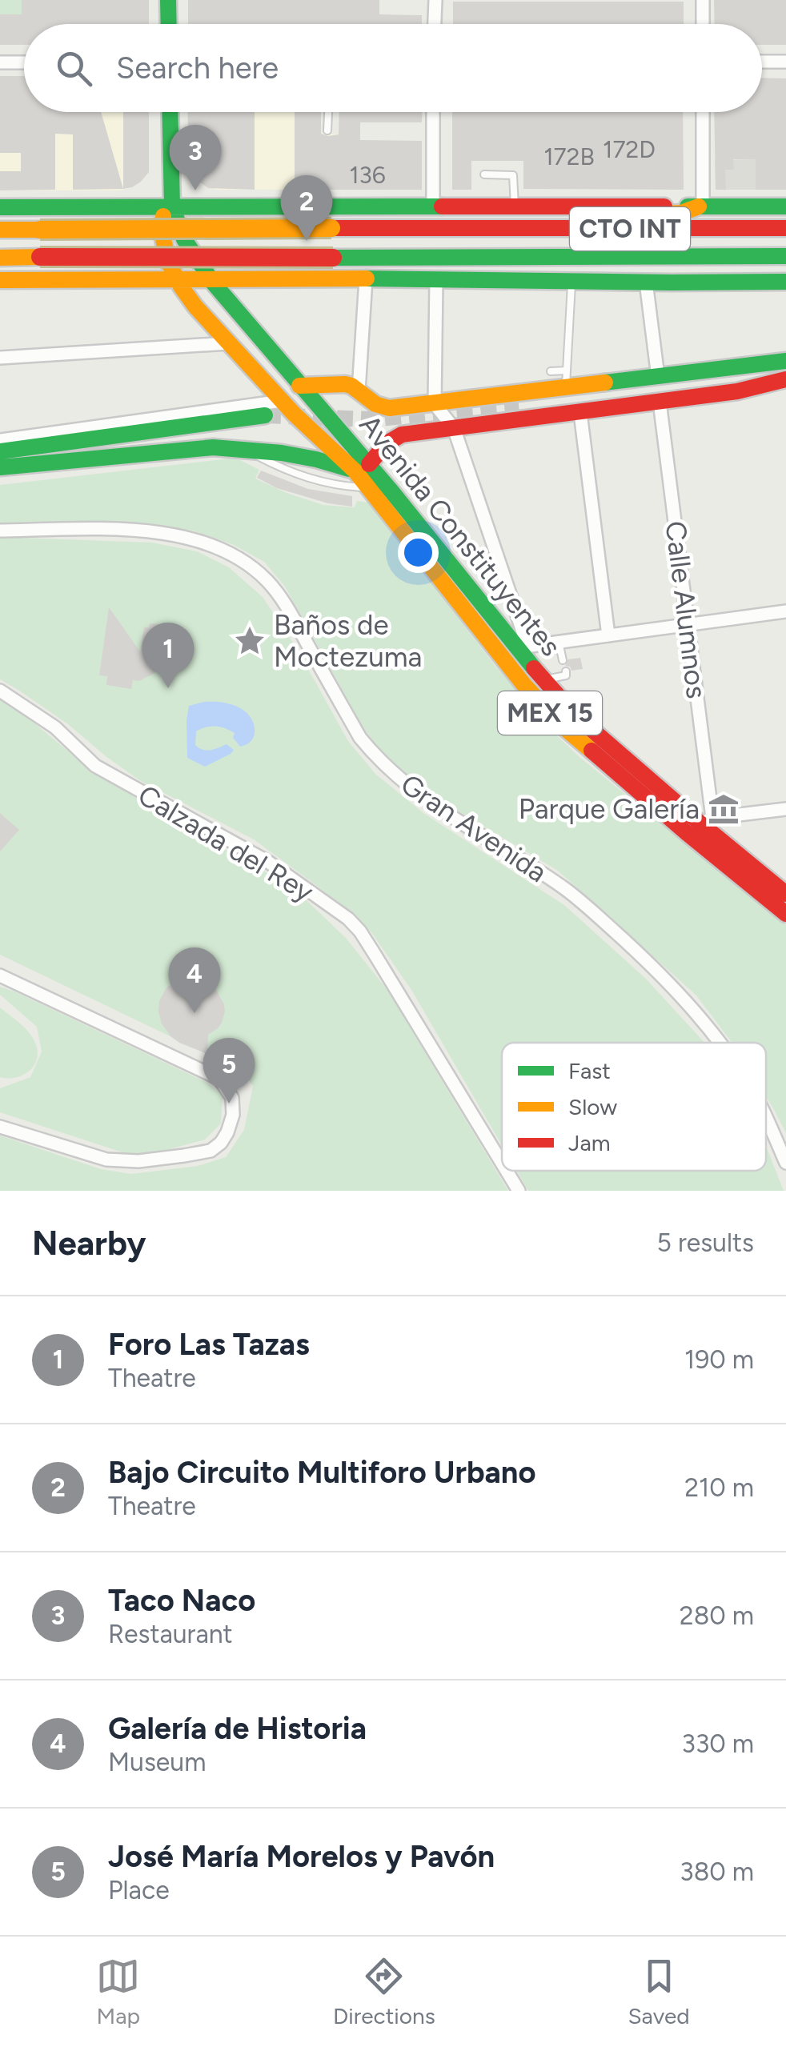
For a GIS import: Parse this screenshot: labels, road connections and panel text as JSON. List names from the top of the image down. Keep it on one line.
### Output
{"streets":{"main road":["CTO INT","Avenida Constituyentes","MEX 15"],"street":["Calle Alumnos","Gran Avenida","Calzada del Rey"]},"crossings":[["CTO INT","Avenida Constituyentes"],["Avenida Constituyentes","Calle Alumnos"]],"places":{"place":["Baños de Moctezuma"],"museum":["Parque Galería"]},"house_numbers":["172D","172B","136"],"legend":["Fast","Slow","Jam"],"page":{"search":"Search here","pins":["3","2","1","4","5"],"heading":["Nearby","5 results"],"list":[{"mark":"1","name":"Foro Las Tazas","note":"Theatre","value":"190 m"},{"mark":"2","name":"Bajo Circuito Multiforo Urbano","note":"Theatre","value":"210 m"},{"mark":"3","name":"Taco Naco","note":"Restaurant","value":"280 m"},{"mark":"4","name":"Galería de Historia","note":"Museum","value":"330 m"},{"mark":"5","name":"José María Morelos y Pavón","note":"Place","value":"380 m"}],"nav":["Map","Directions","Saved"]}}
